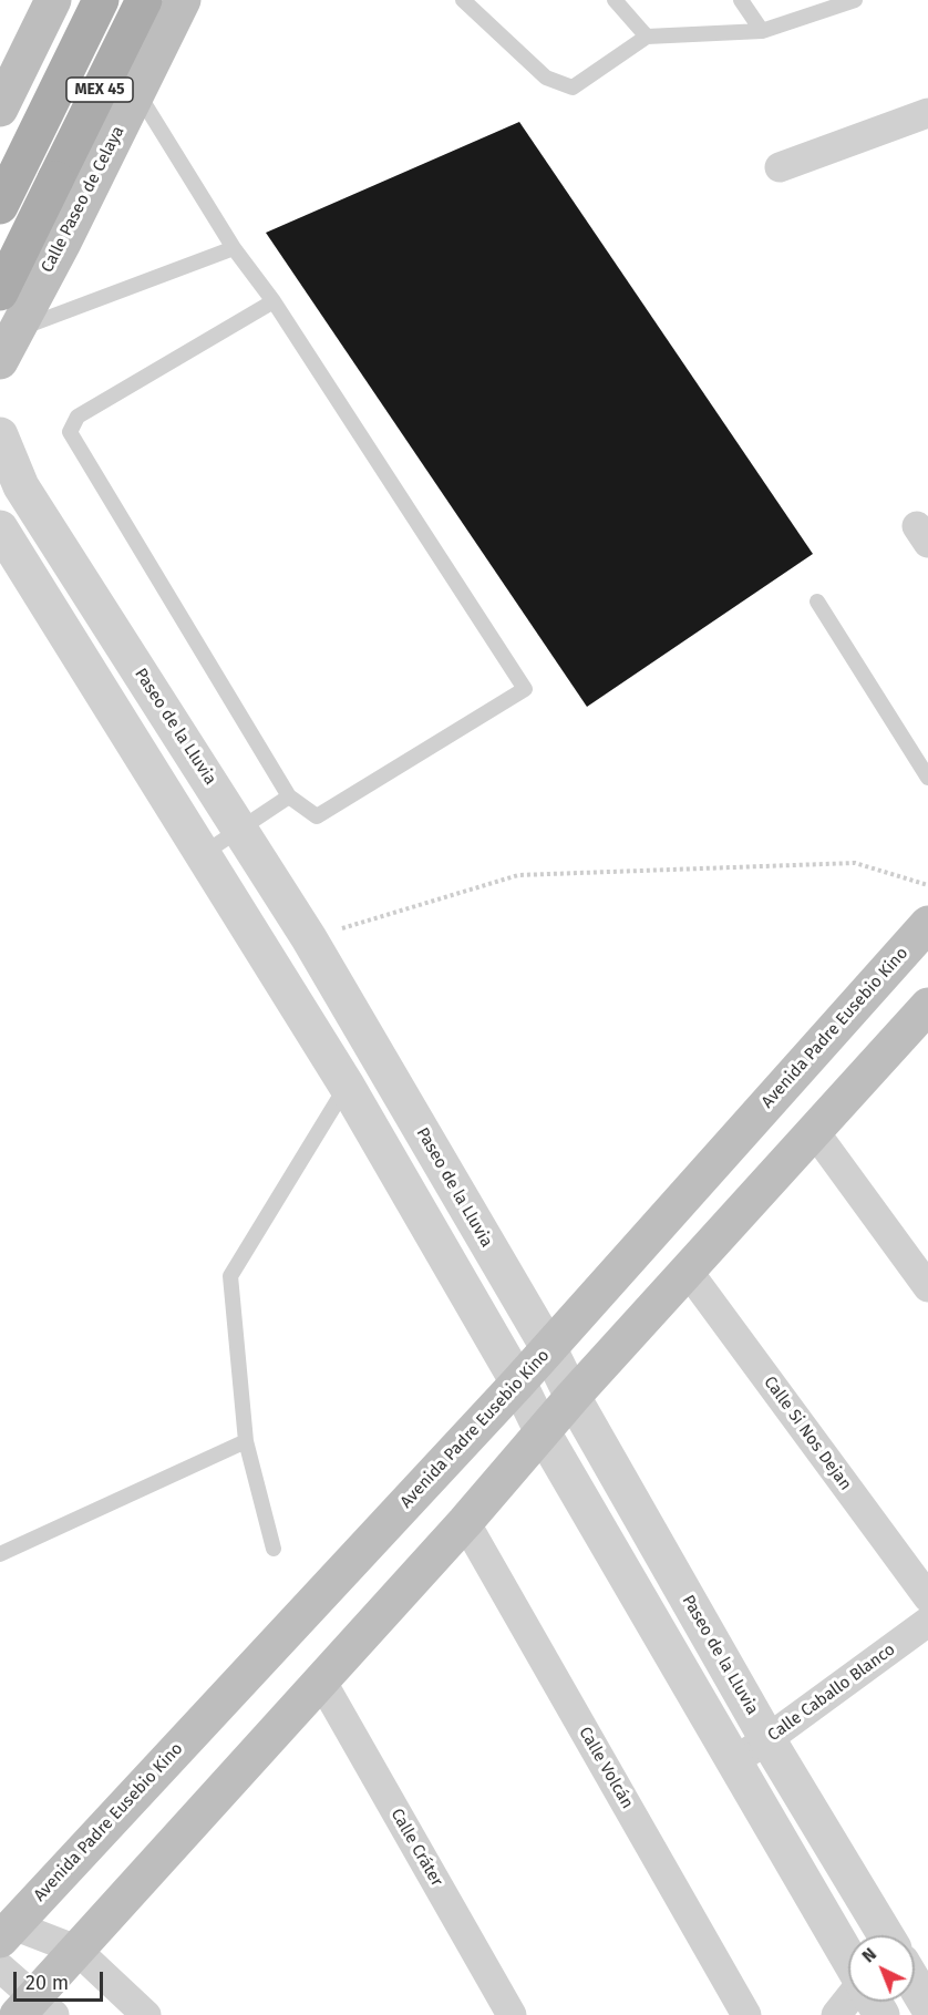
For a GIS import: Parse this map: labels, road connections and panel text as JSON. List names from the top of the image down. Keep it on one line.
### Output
{"streets":{"main road":["MEX 45","Calle Paseo de Celaya","Avenida Padre Eusebio Kino"],"street":["Paseo de la Lluvia","Calle Si Nos Dejan","Calle Caballo Blanco","Calle Volcán","Calle Cráter"]},"crossings":[["Paseo de la Lluvia","Avenida Padre Eusebio Kino"],["Paseo de la Lluvia","Calle Caballo Blanco"]],"scale_bar":"20 m","north":"top left"}
